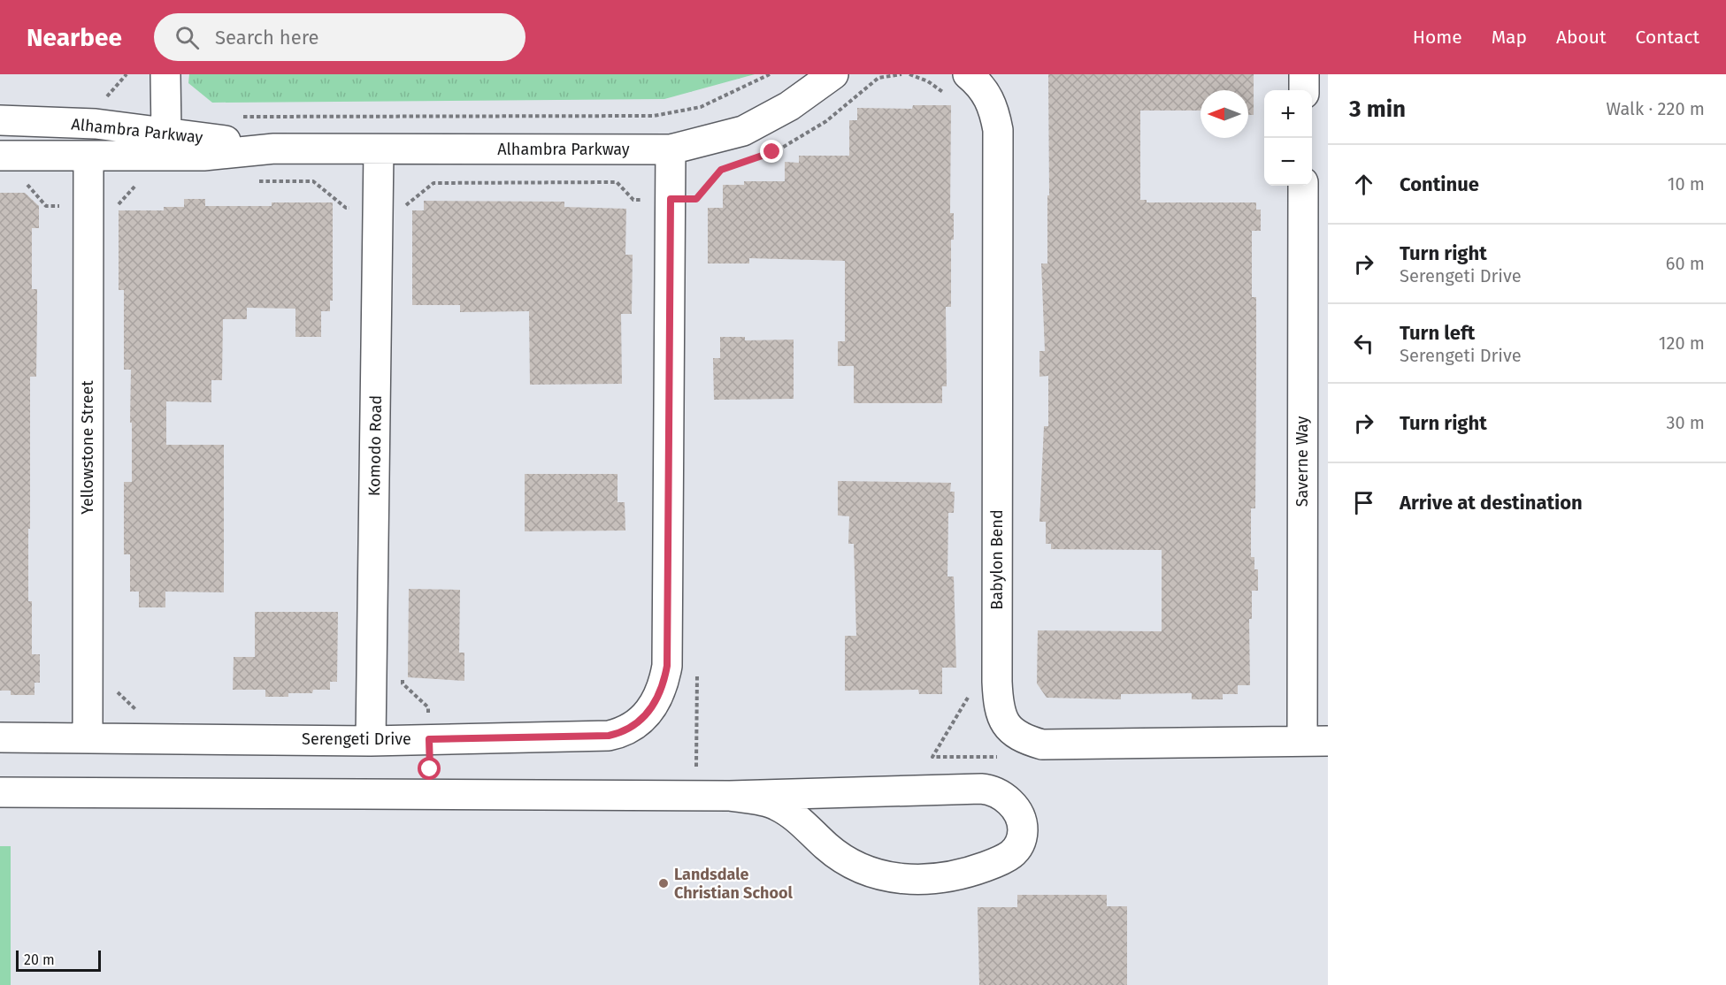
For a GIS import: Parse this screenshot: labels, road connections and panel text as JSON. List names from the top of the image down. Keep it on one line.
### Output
{"streets":{"street":["Alhambra Parkway","Komodo Road","Yellowstone Street","Saverne Way","Babylon Bend","Serengeti Drive"]},"crossings":[["Alhambra Parkway","Komodo Road"],["Alhambra Parkway","Yellowstone Street"],["Alhambra Parkway","Serengeti Drive"],["Komodo Road","Serengeti Drive"],["Yellowstone Street","Serengeti Drive"],["Saverne Way","Babylon Bend"]],"places":["Landsdale Christian School"],"scale_bar":"20 m","north":"left","page":{"header":"Nearbee","search":"Search here","nav":["Home","Map","About","Contact"],"heading":["3 min","Walk · 220 m"],"map_buttons":["+","−"],"list":[["Continue","10 m"],["Turn right","Serengeti Drive","60 m"],["Turn left","Serengeti Drive","120 m"],["Turn right","30 m"],"Arrive at destination"],"scale":"20 m"}}
